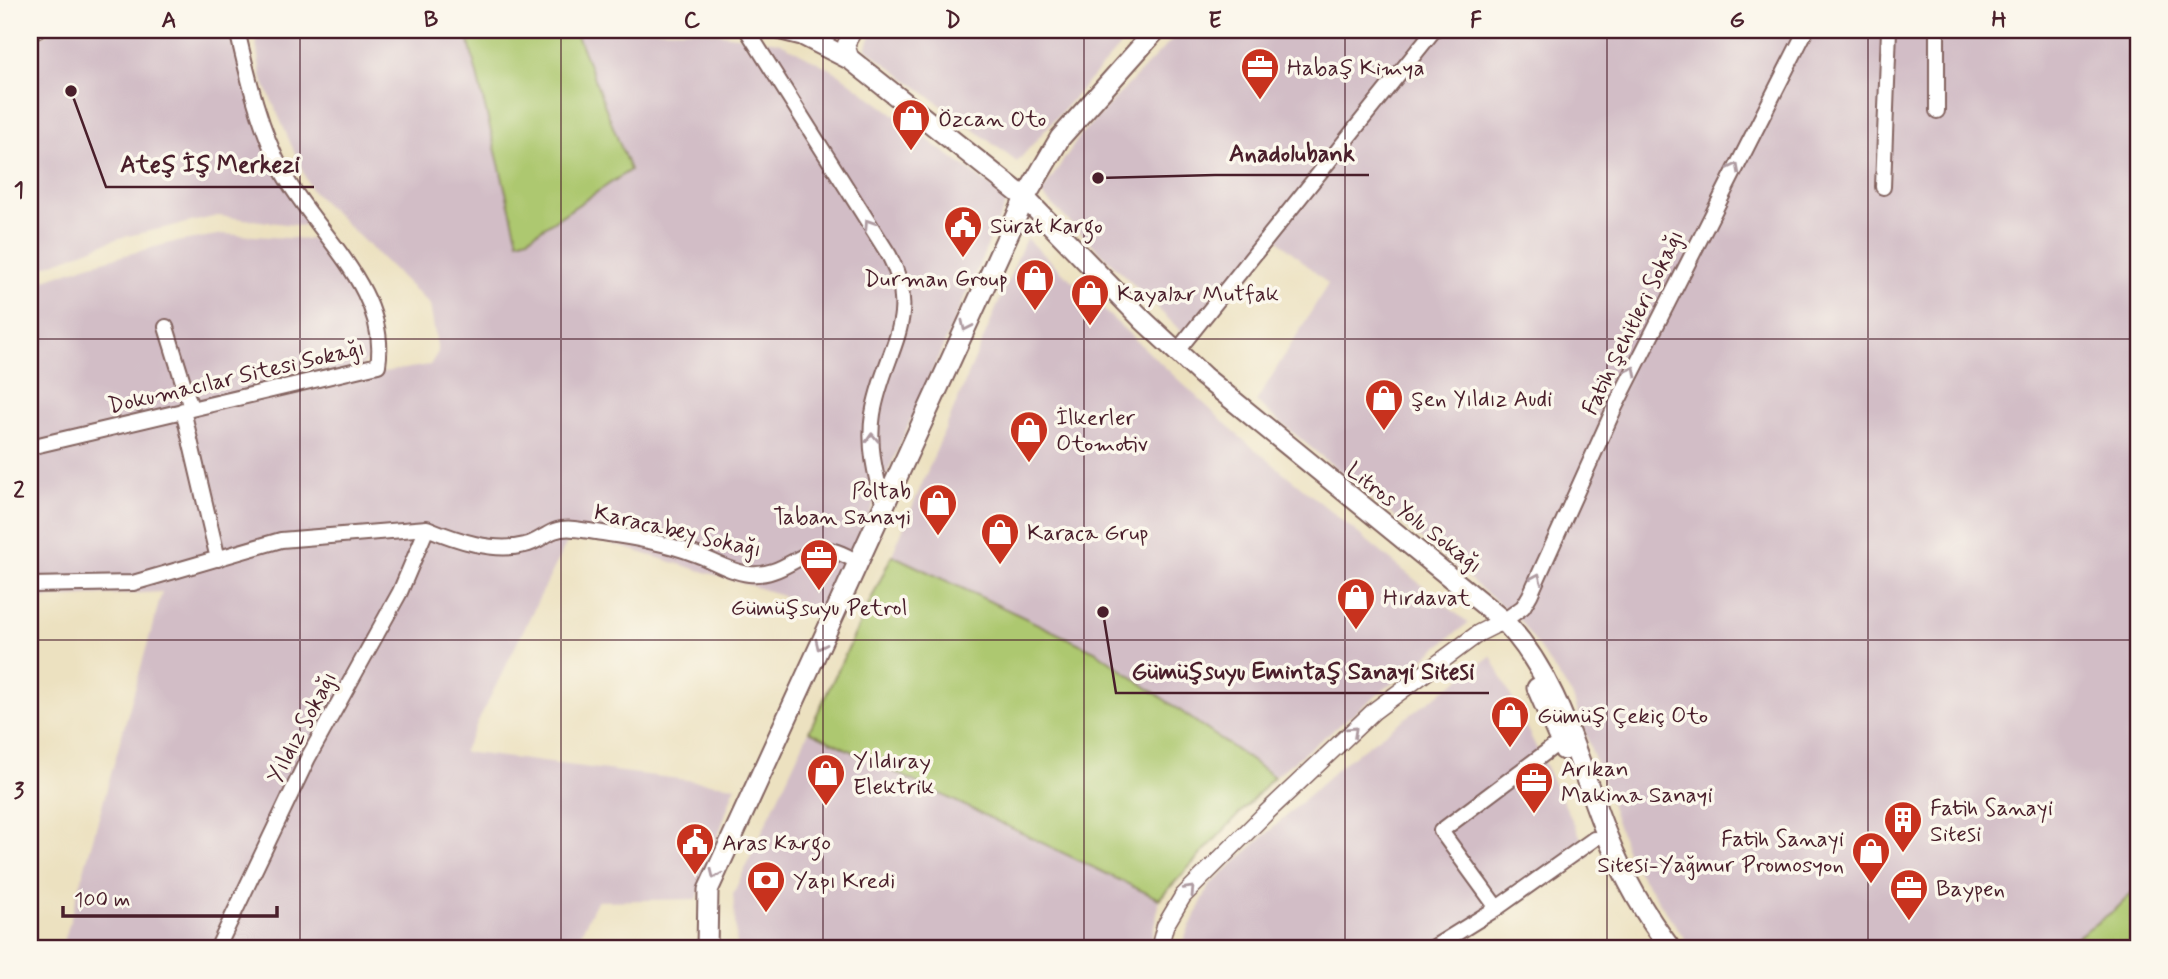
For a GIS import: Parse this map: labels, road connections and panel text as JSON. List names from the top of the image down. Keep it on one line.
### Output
{"streets":{"main road":["Litros Yolu Sokağı"],"street":["Fatih Şehitleri Sokağı","Dokumacılar Sitesi Sokağı","Karacabey Sokağı","Yıldız Sokağı"]},"crossings":[["Fatih Şehitleri Sokağı","Litros Yolu Sokağı"],["Karacabey Sokağı","Yıldız Sokağı"]],"one_way":["Fatih Şehitleri Sokağı"],"places":{"other":["Ateş İş Merkezi","Anadolubank","Gümüşsuyu Emintaş Sanayi Sitesi"],"office":["Habaş Kimya","Gümüşsuyu Petrol","Arıkan Makina Sanayi","Baypen"],"shop":["Özcan Oto","Durman Group","Kayalar Mutfak","Şen Yıldız Audi","İlkerler Otomotiv","Poltab Taban Sanayi","Karaca Grup","Hırdavat","Gümüş Çekiç Oto","Yıldıray Elektrik","Fatih Sanayi Sitesi-Yağmur Promosyon"],"public building":["Sürat Kargo","Aras Kargo"],"building":["Fatih Sanayi Sitesi"],"bank":["Yapı Kredi"]},"scale_bar":"100 m","grid":{"columns":["A","B","C","D","E","F","G","H"],"rows":["1","2","3"]}}
